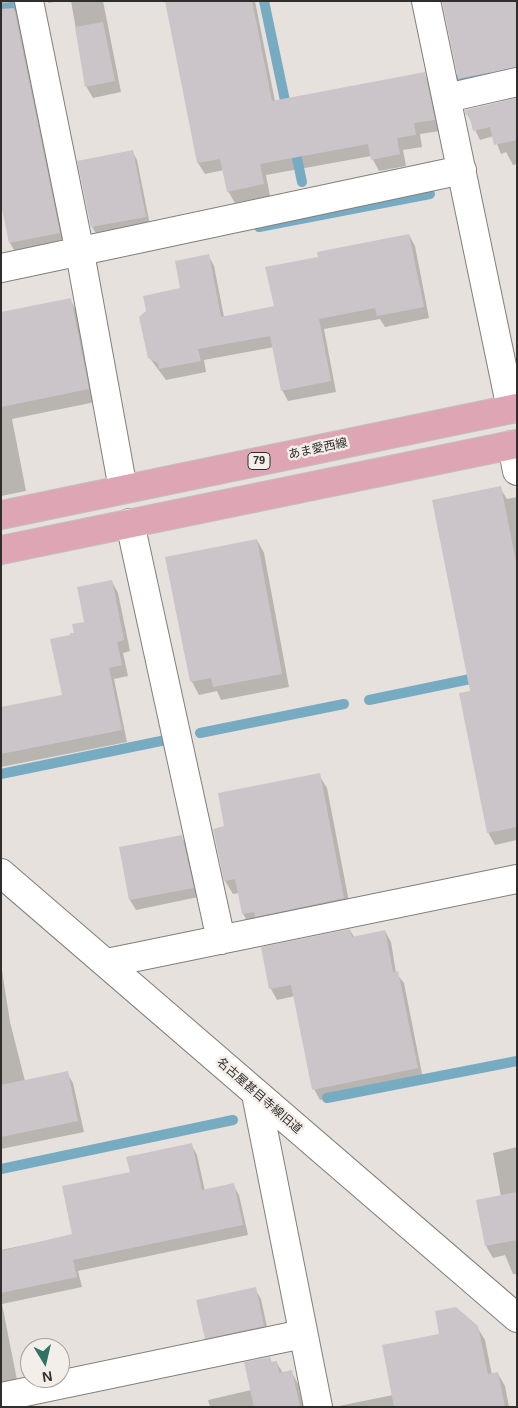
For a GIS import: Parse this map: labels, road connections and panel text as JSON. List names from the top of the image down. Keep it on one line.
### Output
{"streets":{"main road":["あま愛西線","79"],"street":["名古屋甚目寺線旧道"]},"north":"bottom"}
